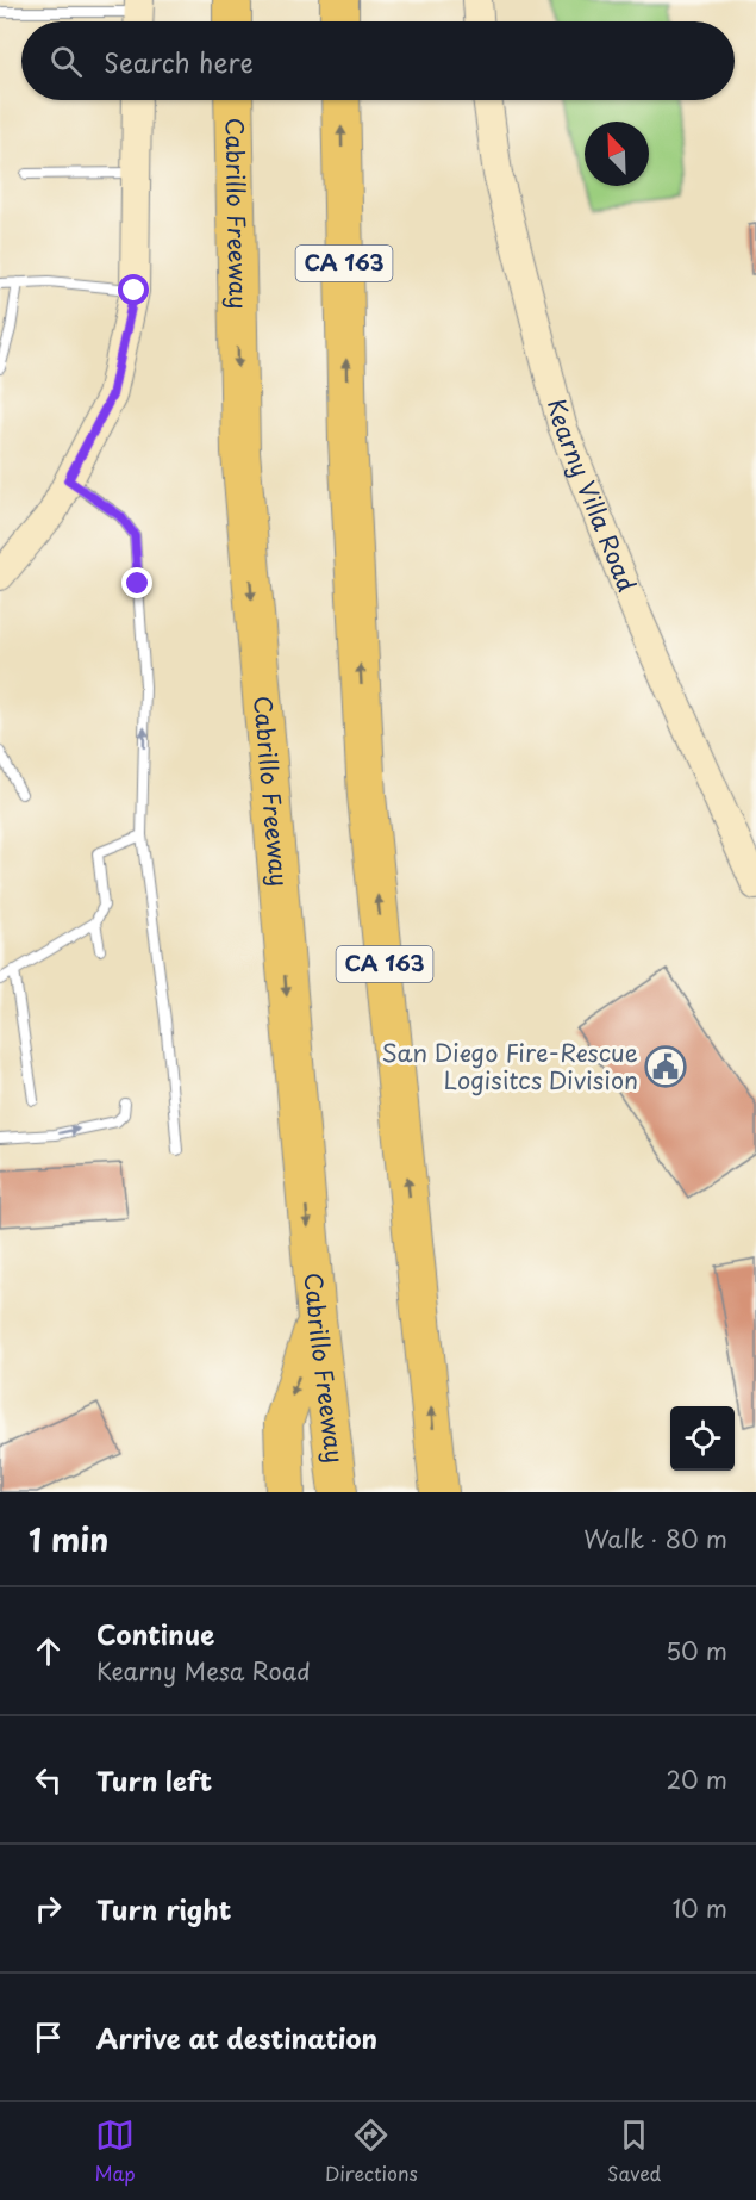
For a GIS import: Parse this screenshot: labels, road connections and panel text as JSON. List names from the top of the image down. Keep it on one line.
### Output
{"streets":{"highway":["Cabrillo Freeway","CA 163"],"main road":["Kearny Villa Road"]},"places":{"public building":["San Diego Fire-Rescue Logisitcs Division"]},"north":"top left","page":{"search":"Search here","heading":["1 min","Walk · 80 m"],"list":[["Continue","Kearny Mesa Road","50 m"],["Turn left","20 m"],["Turn right","10 m"],"Arrive at destination"],"nav":["Map","Directions","Saved"]}}
